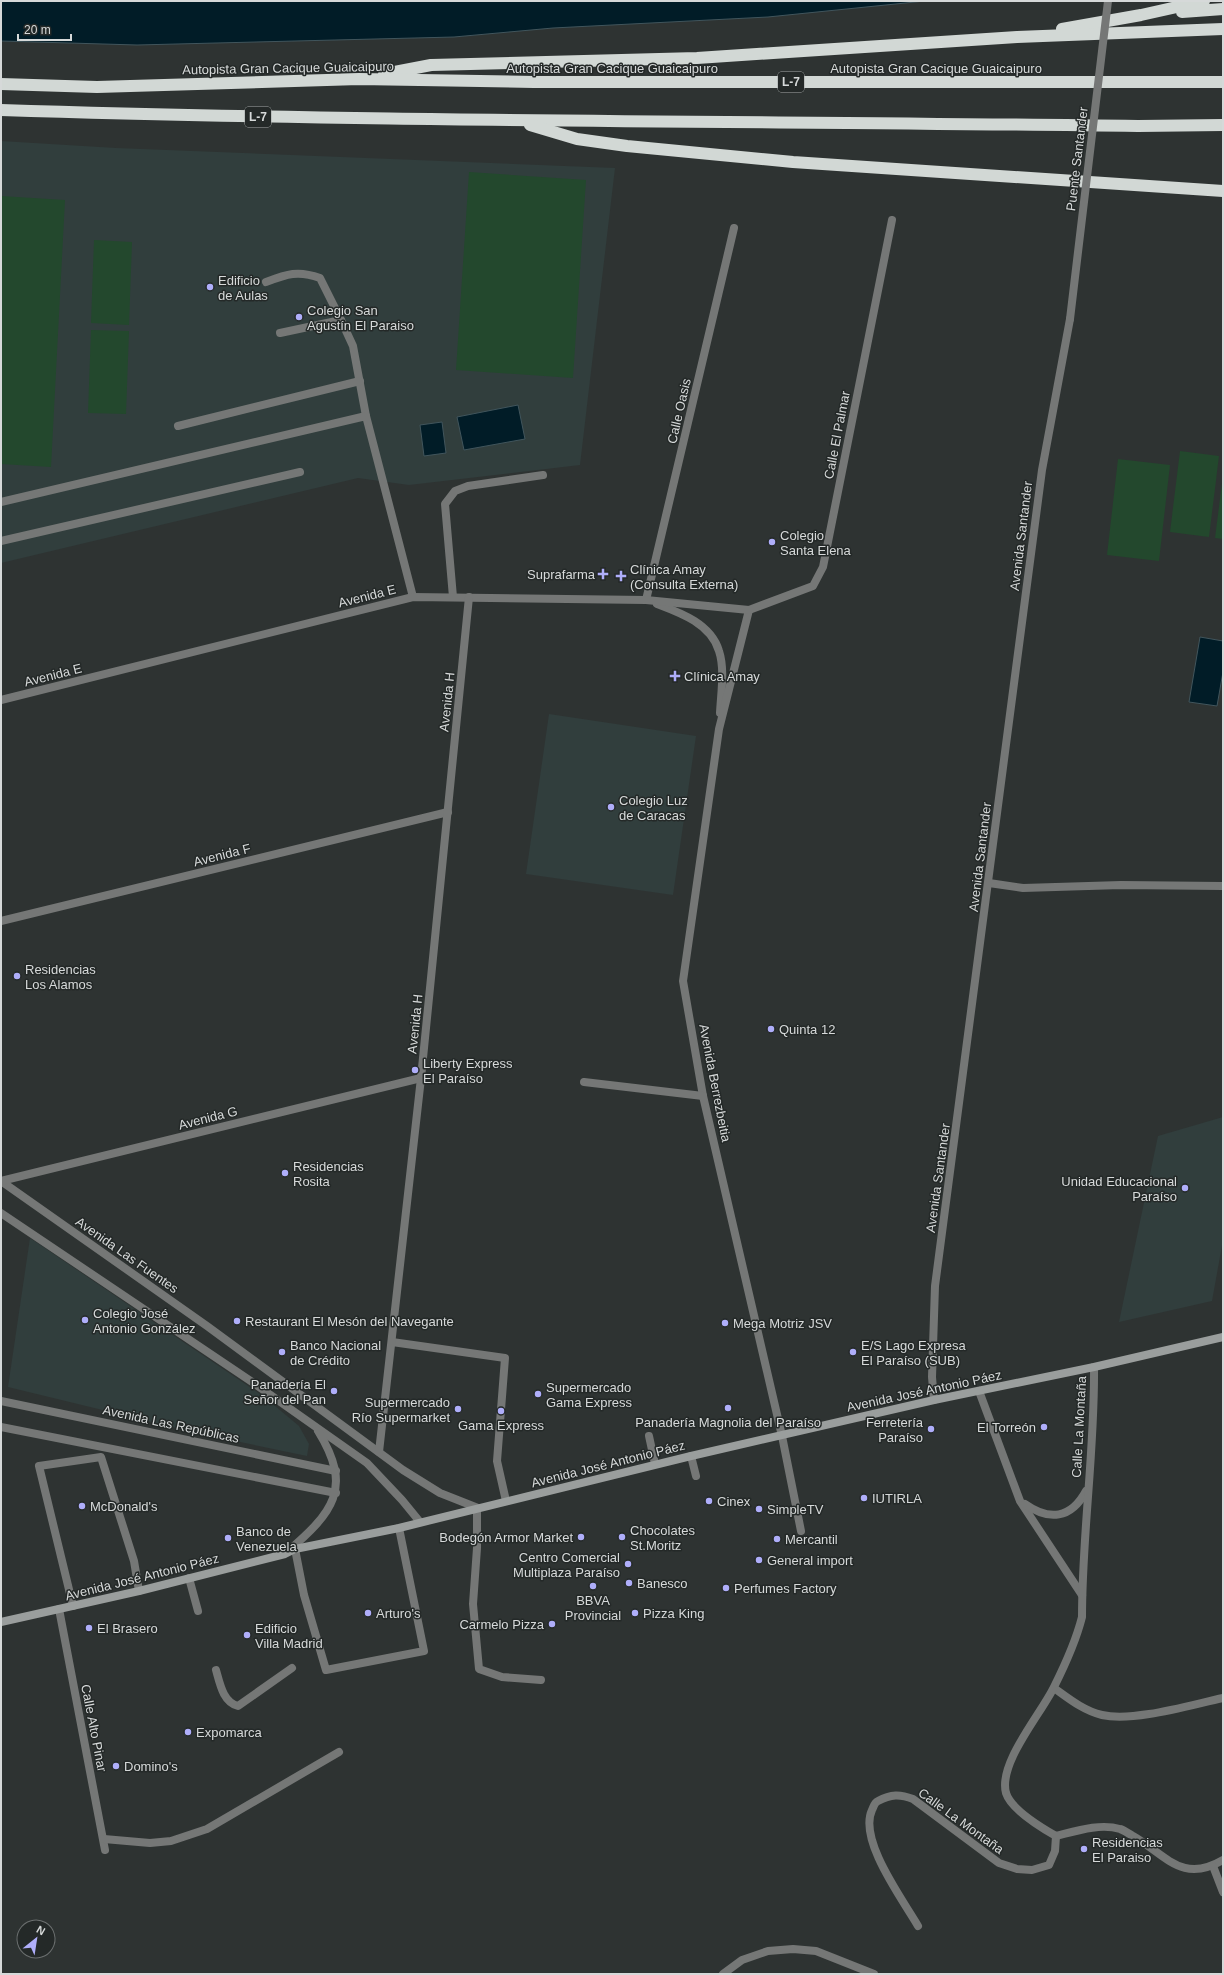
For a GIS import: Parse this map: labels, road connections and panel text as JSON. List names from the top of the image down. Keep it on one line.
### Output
{"streets":{"highway":["Autopista Gran Cacique Guaicaipuro","L-7"],"main road":["Avenida José Antonio Páez"],"street":["Puente Santander","Calle Oasis","Calle El Palmar","Avenida Santander","Avenida E","Avenida H","Avenida F","Avenida Berrezbeitia","Avenida G","Avenida Las Fuentes","Avenida Las Repúblicas","Calle La Montaña","Calle Alto Pinar"]},"crossings":[["Puente Santander","Avenida Santander"],["Calle Oasis","Avenida E"],["Calle Oasis","Avenida Berrezbeitia"],["Calle El Palmar","Avenida E"],["Calle El Palmar","Avenida Berrezbeitia"],["Avenida Santander","Avenida José Antonio Páez"],["Avenida E","Avenida H"],["Avenida E","Avenida Berrezbeitia"],["Avenida H","Avenida F"],["Avenida H","Avenida G"],["Avenida H","Avenida Las Fuentes"],["Avenida Berrezbeitia","Avenida José Antonio Páez"],["Avenida G","Avenida Las Fuentes"],["Avenida Las Fuentes","Avenida José Antonio Páez"],["Avenida José Antonio Páez","Calle La Montaña"],["Avenida José Antonio Páez","Calle Alto Pinar"]],"places":{"other":["Edificio de Aulas","Colegio San Agustín El Paraiso","Colegio Santa Elena","Colegio Luz de Caracas","Residencias Los Alamos","Quinta 12","Liberty Express El Paraíso","Residencias Rosita","Unidad Educacional Paraíso","Colegio José Antonio González","Restaurant El Mesón del Navegante","Mega Motriz JSV","Banco Nacional de Crédito","E/S Lago Expresa El Paraíso (SUB)","Panadería El Señor del Pan","Supermercado Gama Express","Panadería Magnolia del Paraíso","Supermercado Río Supermarket","Gama Express","El Torreón","Ferretería Paraíso","IUTIRLA","Cinex","McDonald's","SimpleTV","Bodegón Armor Market","Chocolates St.Moritz","Banco de Venezuela","Mercantil","General import","Centro Comercial Multiplaza Paraíso","Banesco","BBVA Provincial","Perfumes Factory","Arturo's","Pizza King","Carmelo Pizza","El Brasero","Edificio Villa Madrid","Expomarca","Domino's","Residencias El Paraiso"],"health":["Suprafarma","Clínica Amay (Consulta Externa)","Clínica Amay"]},"scale_bar":"20 m","north":"top right"}
